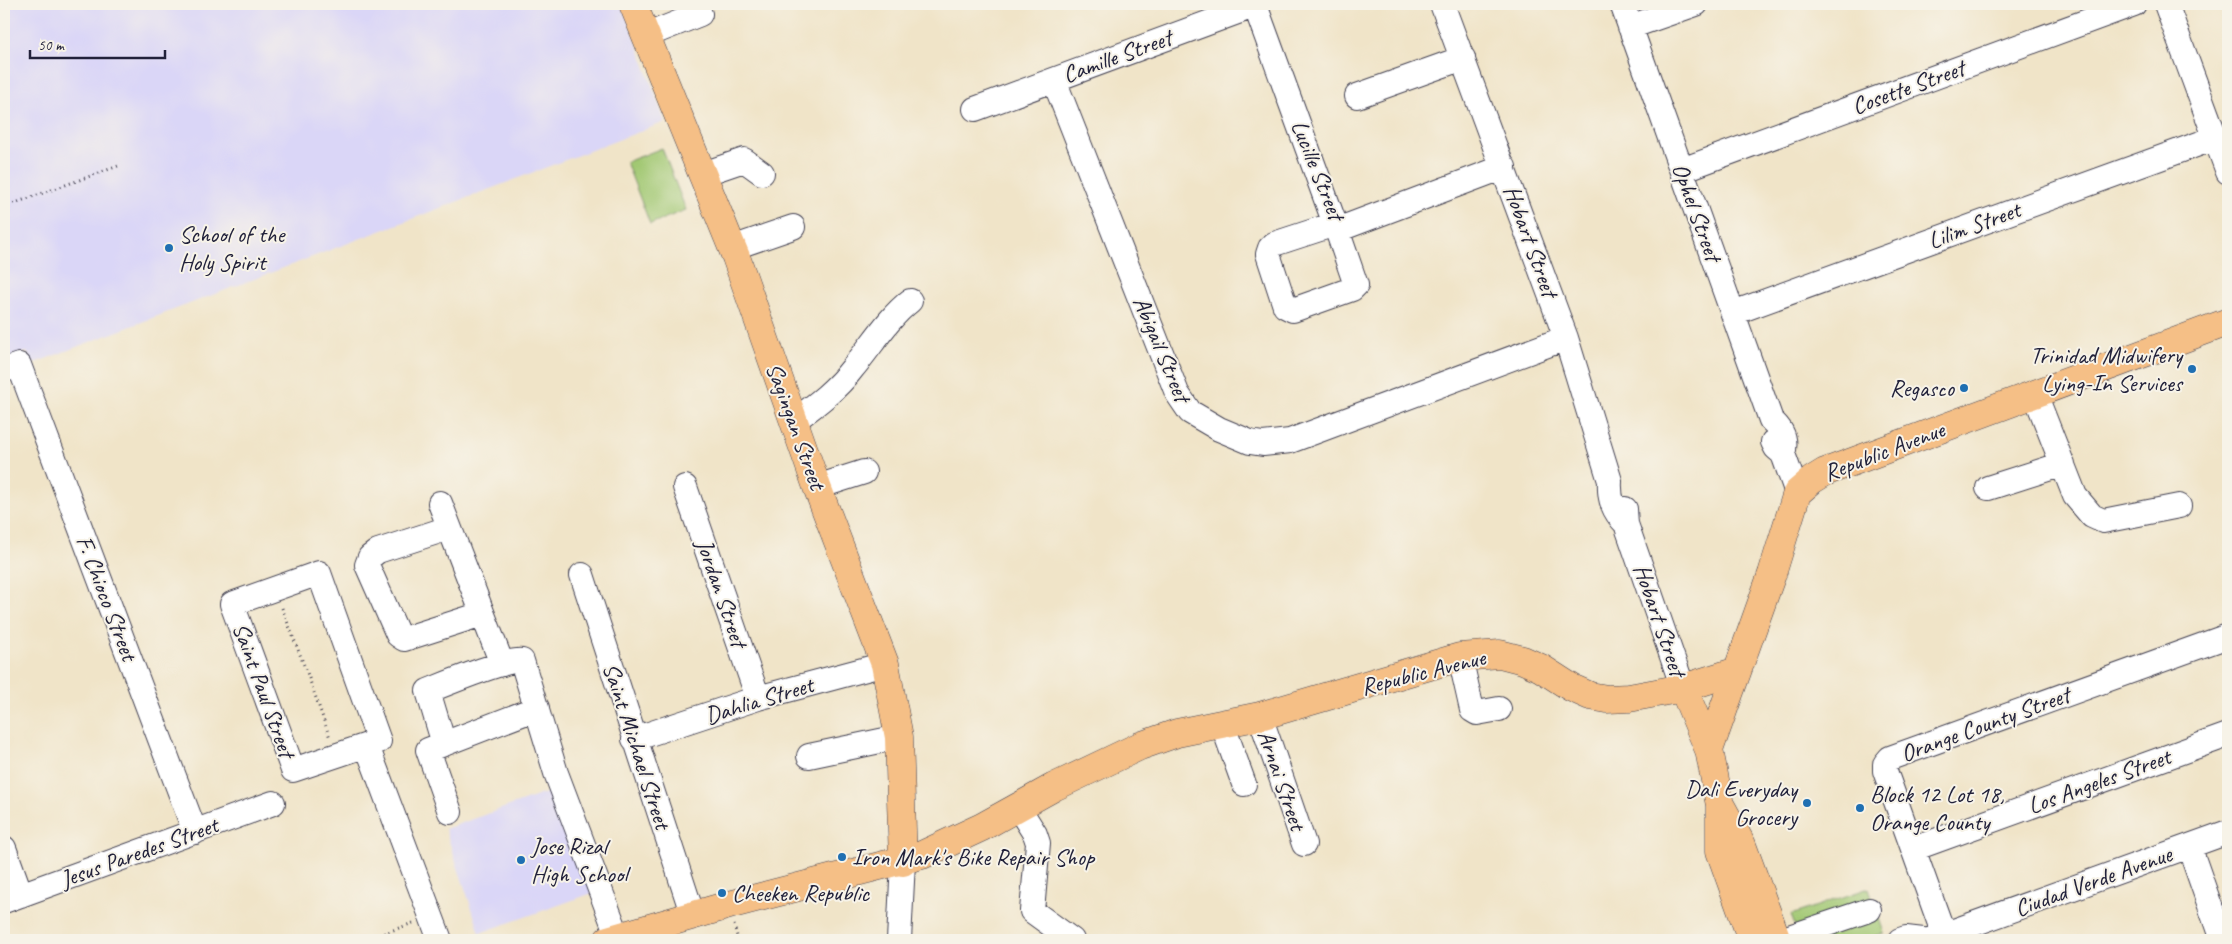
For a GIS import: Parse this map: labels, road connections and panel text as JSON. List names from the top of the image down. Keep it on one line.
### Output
{"streets":{"main road":["Sagingan Street","Republic Avenue"],"street":["Camille Street","Cosette Street","Lucille Street","Ophel Street","Lilim Street","Hobart Street","Abigail Street","Jordan Street","F. Chioco Street","Saint Paul Street","Dahlia Street","Orange County Street","Saint Michael Street","Arnai Street","Los Angeles Street","Jesus Paredes Street","Ciudad Verde Avenue"]},"crossings":[["Camille Street","Lucille Street"],["Camille Street","Abigail Street"],["Cosette Street","Ophel Street"],["Lucille Street","Hobart Street"],["Ophel Street","Lilim Street"],["Ophel Street","Republic Avenue"],["Hobart Street","Abigail Street"],["Hobart Street","Republic Avenue"],["Sagingan Street","Republic Avenue"],["Sagingan Street","Dahlia Street"],["Republic Avenue","Saint Michael Street"],["Republic Avenue","Arnai Street"],["Jordan Street","Dahlia Street"],["F. Chioco Street","Jesus Paredes Street"],["Dahlia Street","Saint Michael Street"],["Orange County Street","Los Angeles Street"],["Orange County Street","Ciudad Verde Avenue"]],"places":["School of the Holy Spirit","Trinidad Midwifery Lying-In Services","Regasco","Dali Everyday Grocery","Block 12 Lot 18, Orange County","Iron Mark's Bike Repair Shop","Jose Rizal High School","Cheeken Republic"],"scale_bar":"50 m"}
